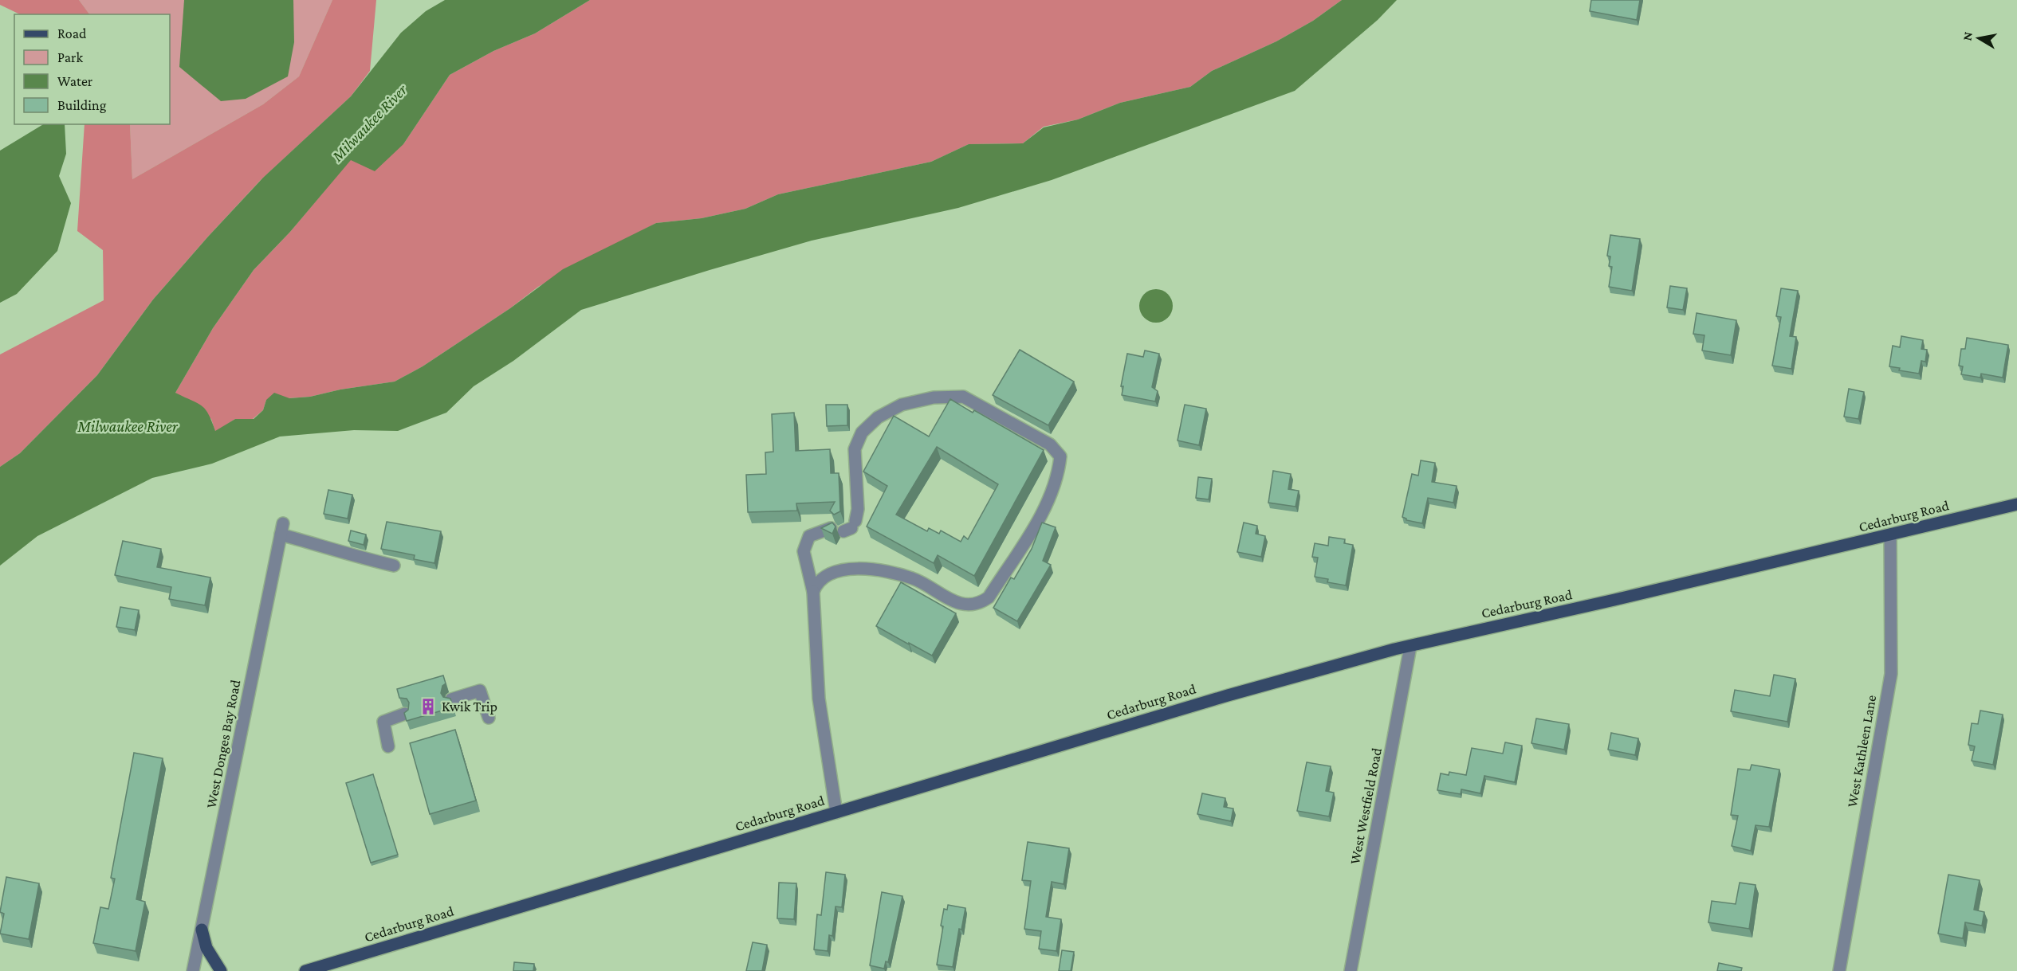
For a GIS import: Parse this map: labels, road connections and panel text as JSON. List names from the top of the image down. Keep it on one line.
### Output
{"streets":{"main road":["Cedarburg Road"],"street":["West Donges Bay Road","West Kathleen Lane","West Westfield Road"]},"crossings":[["Cedarburg Road","West Kathleen Lane"],["Cedarburg Road","West Westfield Road"]],"water":["Milwaukee River"],"places":{"building":["Kwik Trip"]},"legend":["Road","Park","Water","Building"],"north":"left"}
